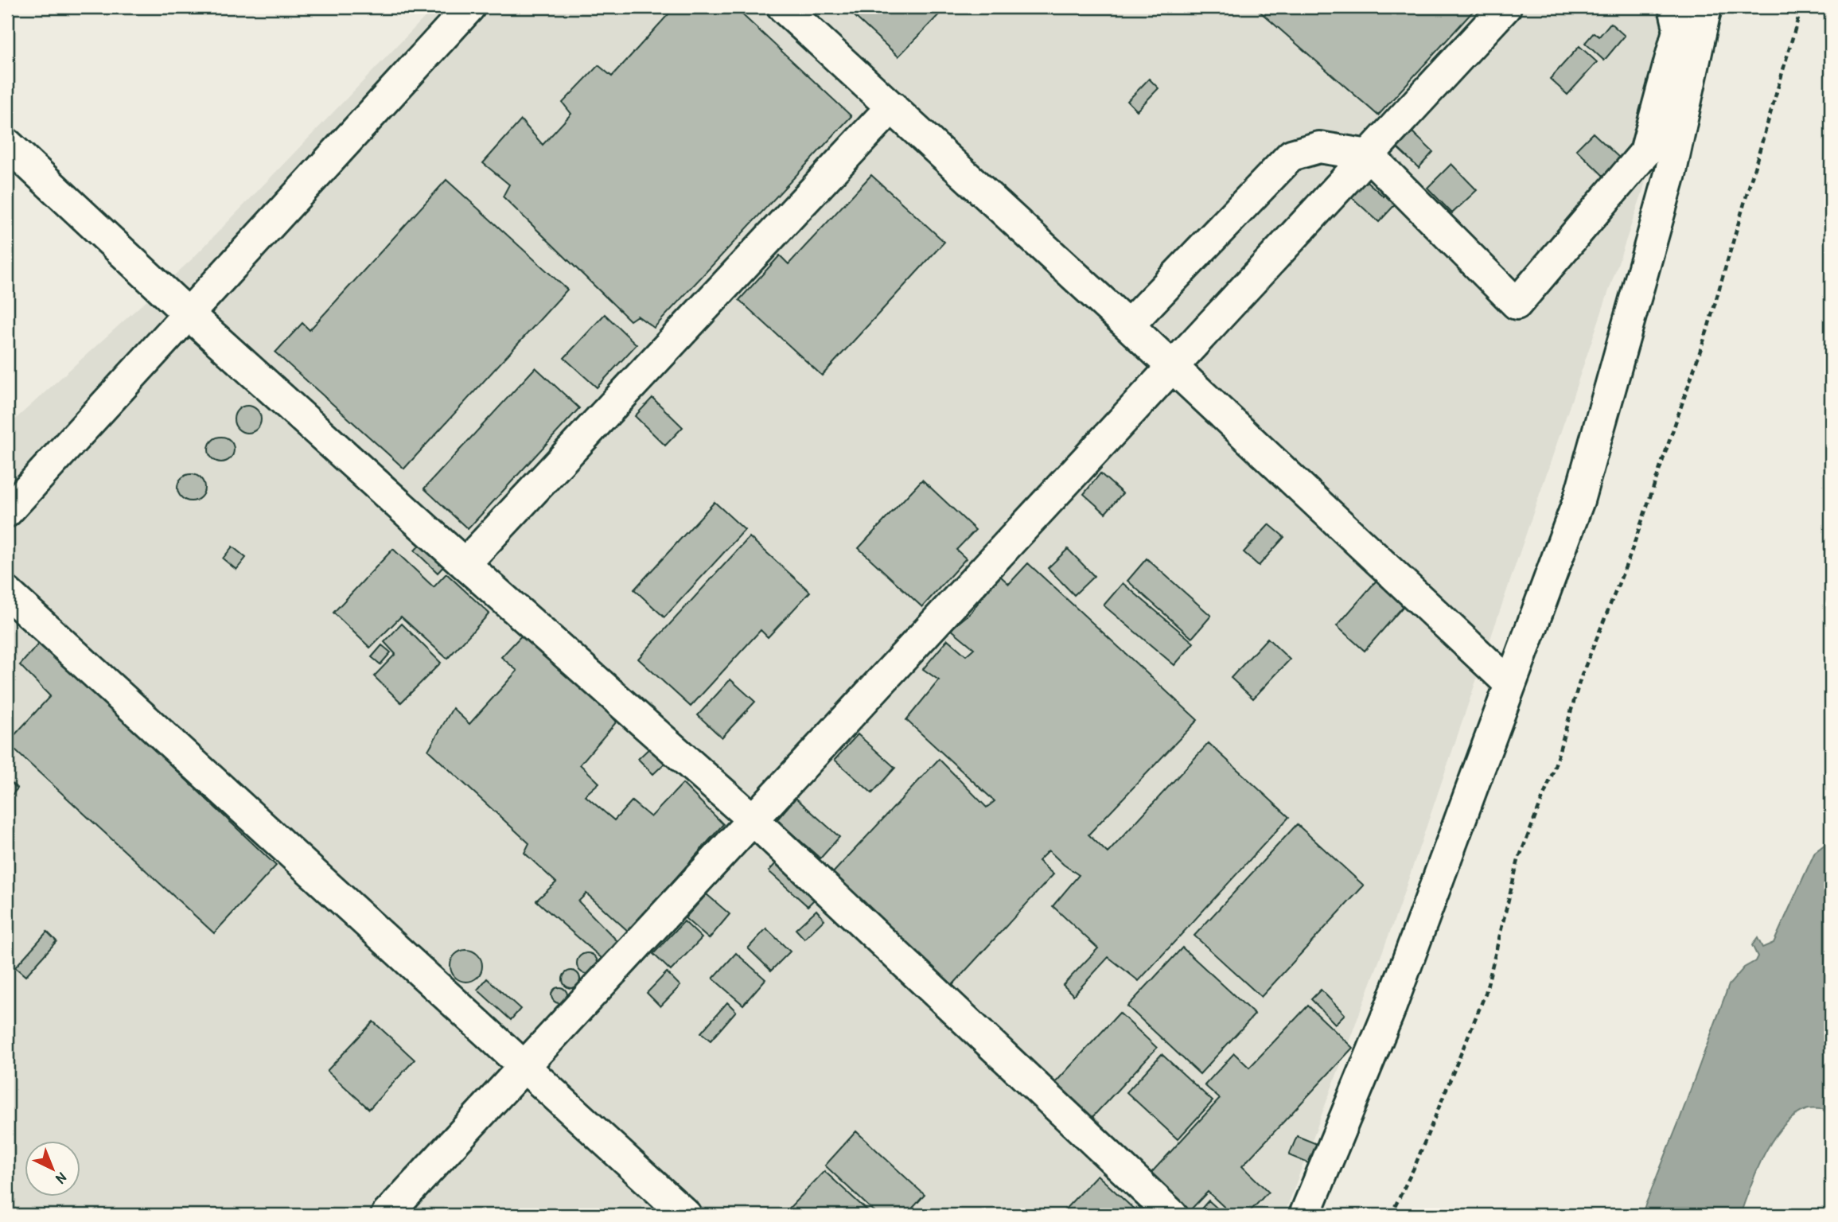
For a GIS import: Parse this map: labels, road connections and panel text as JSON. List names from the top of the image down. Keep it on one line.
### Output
{"north":"bottom right"}
